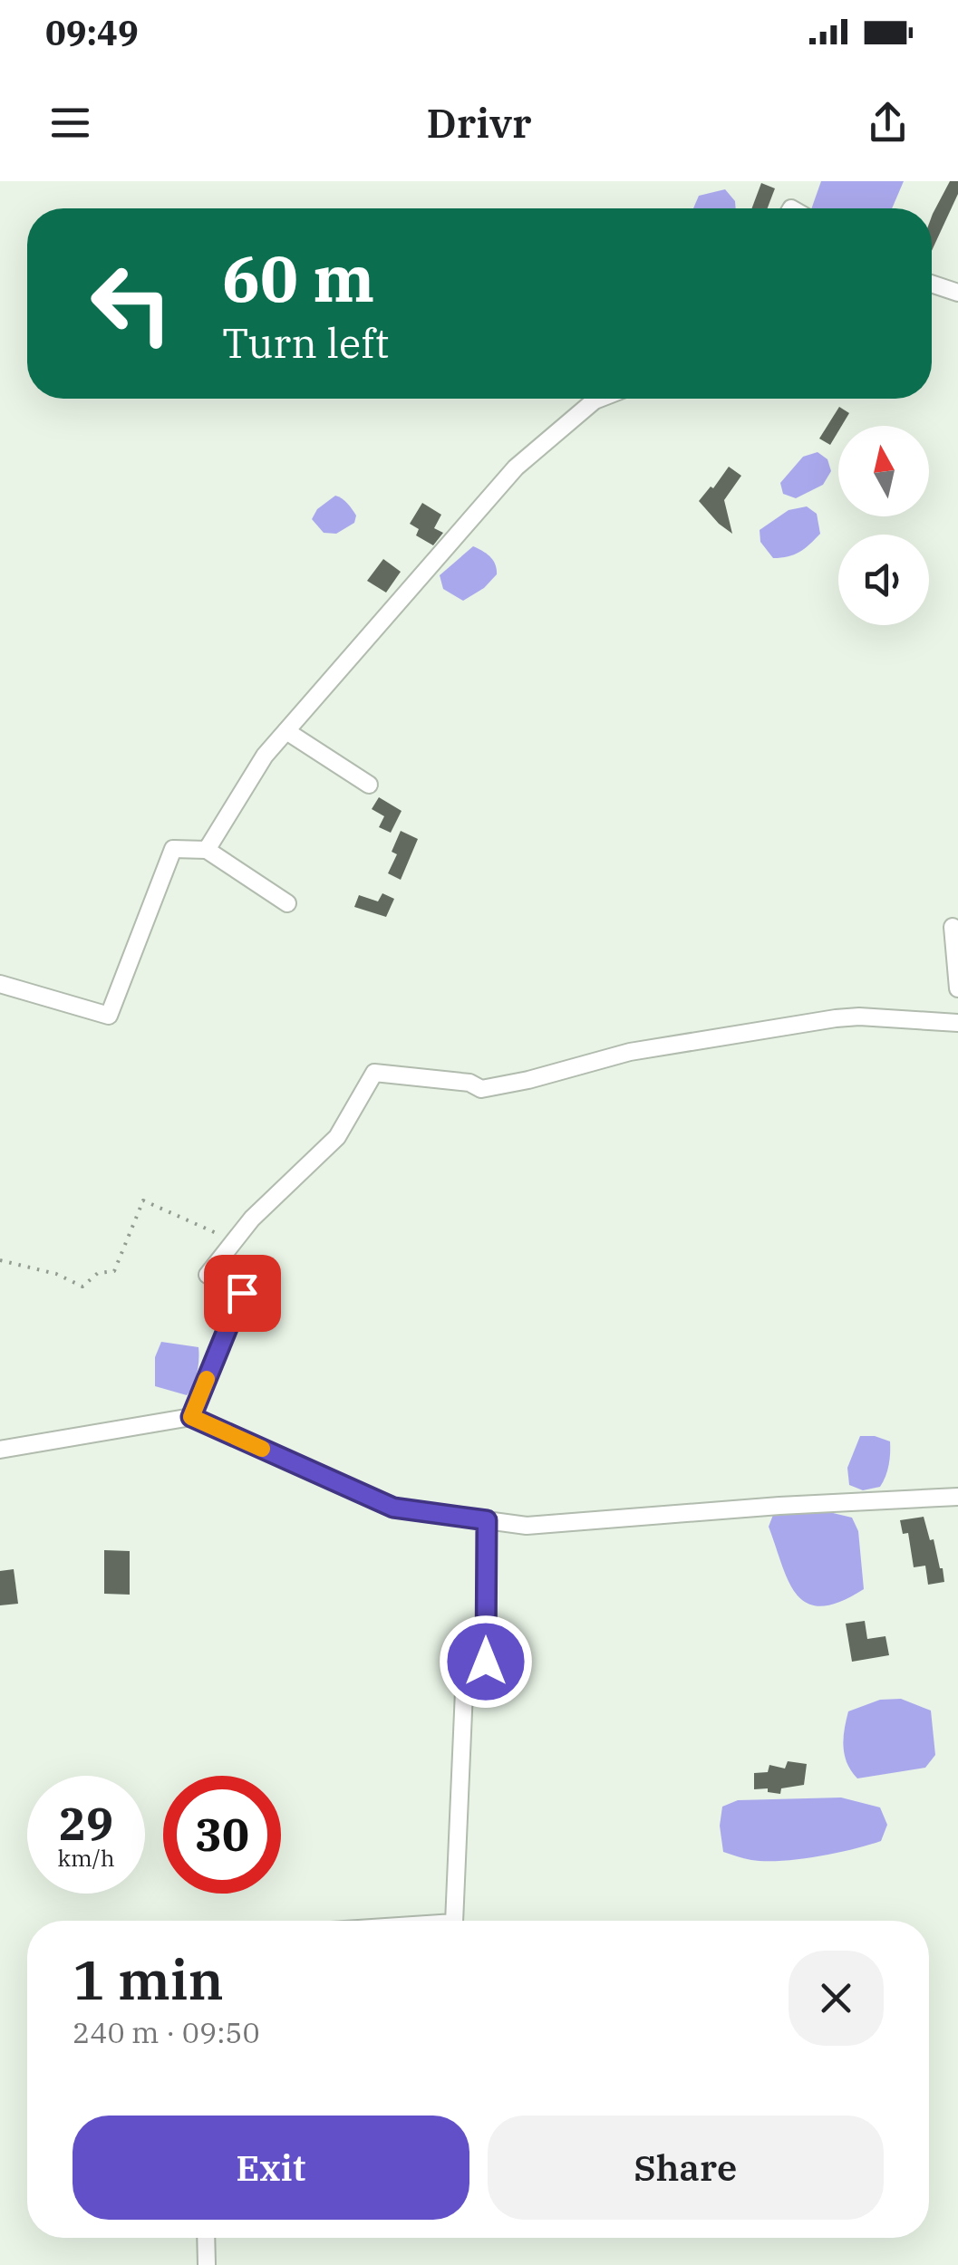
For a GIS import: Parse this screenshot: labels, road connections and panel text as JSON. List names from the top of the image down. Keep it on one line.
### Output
{"north":"top","page":{"status":"09:49","header":"Drivr","turn":["60 m","Turn left"],"speed":"29 km/h","limit":"30","heading":["1 min","240 m · 09:50"],"buttons":["Exit","Share"]}}
